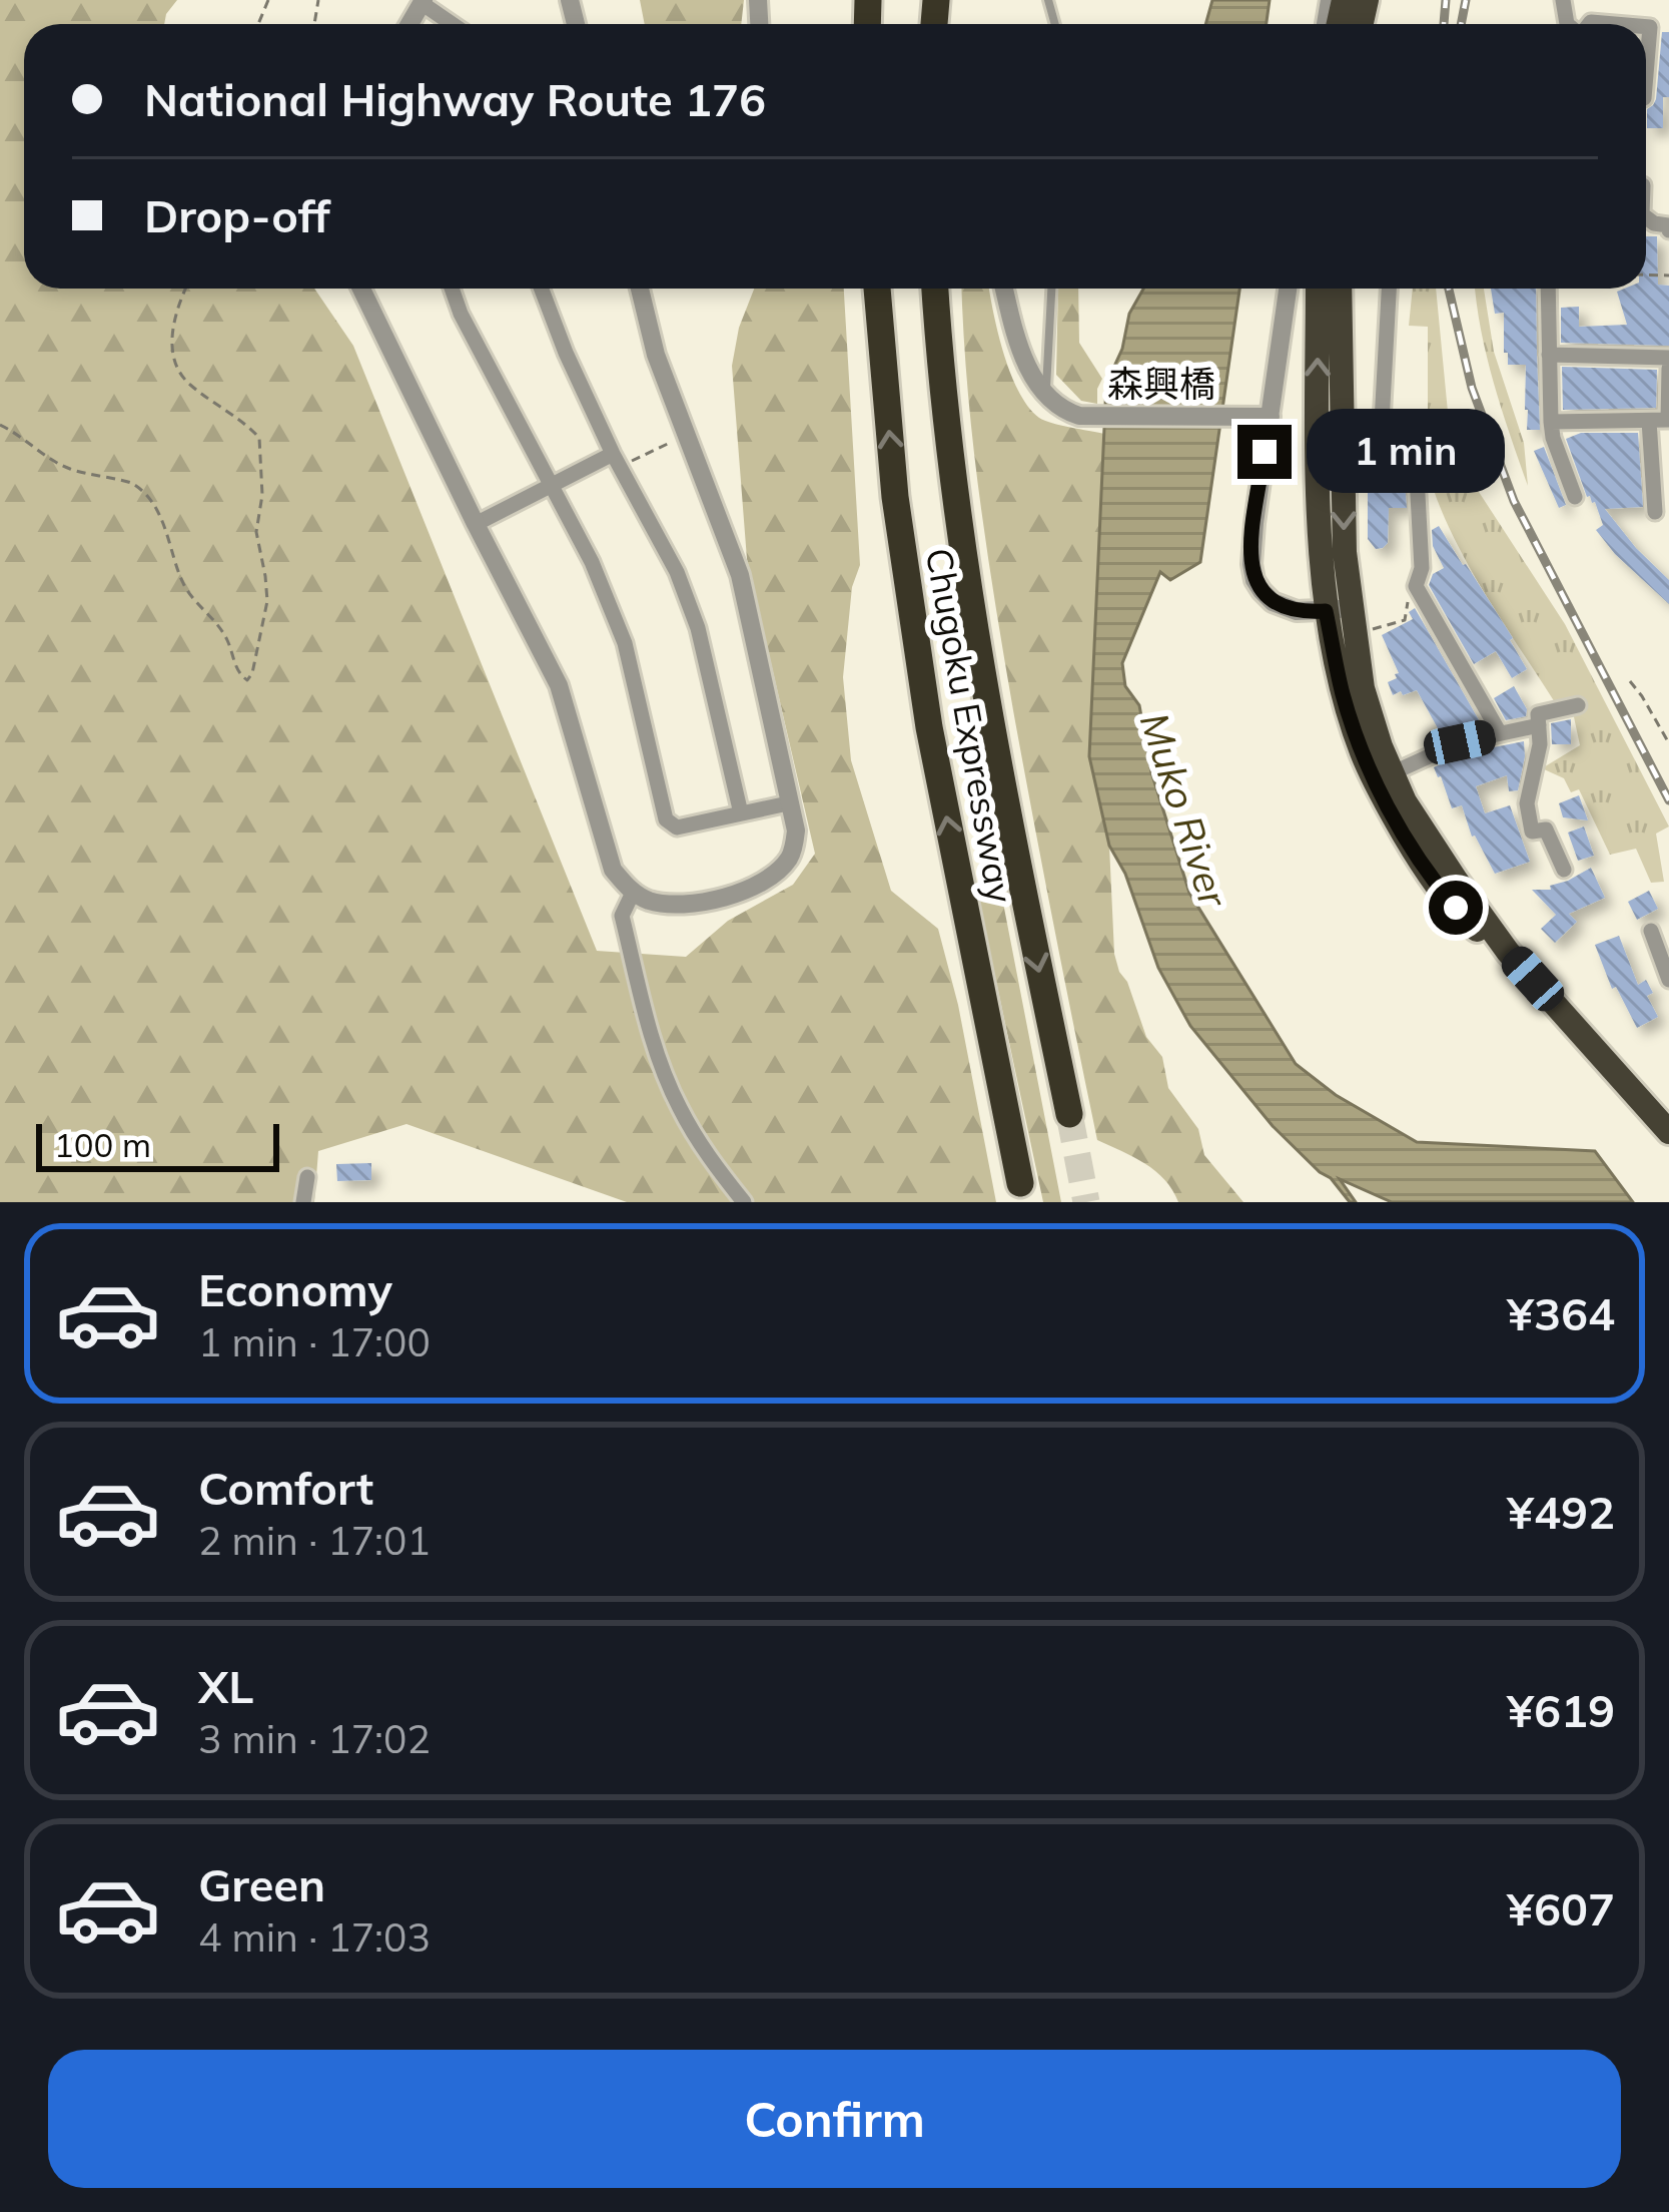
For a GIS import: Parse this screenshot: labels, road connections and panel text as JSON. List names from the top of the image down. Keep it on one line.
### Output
{"streets":{"highway":["Chugoku Expressway"],"street":["森興橋"]},"water":["Muko River"],"scale_bar":"100 m","page":{"banner":["National Highway Route 176","Drop-off"],"bubble":"1 min","scale":"100 m","list":[{"name":"Economy","note":"1 min · 17:00","value":"¥364"},{"name":"Comfort","note":"2 min · 17:01","value":"¥492"},{"name":"XL","note":"3 min · 17:02","value":"¥619"},{"name":"Green","note":"4 min · 17:03","value":"¥607"}],"buttons":"Confirm"}}
